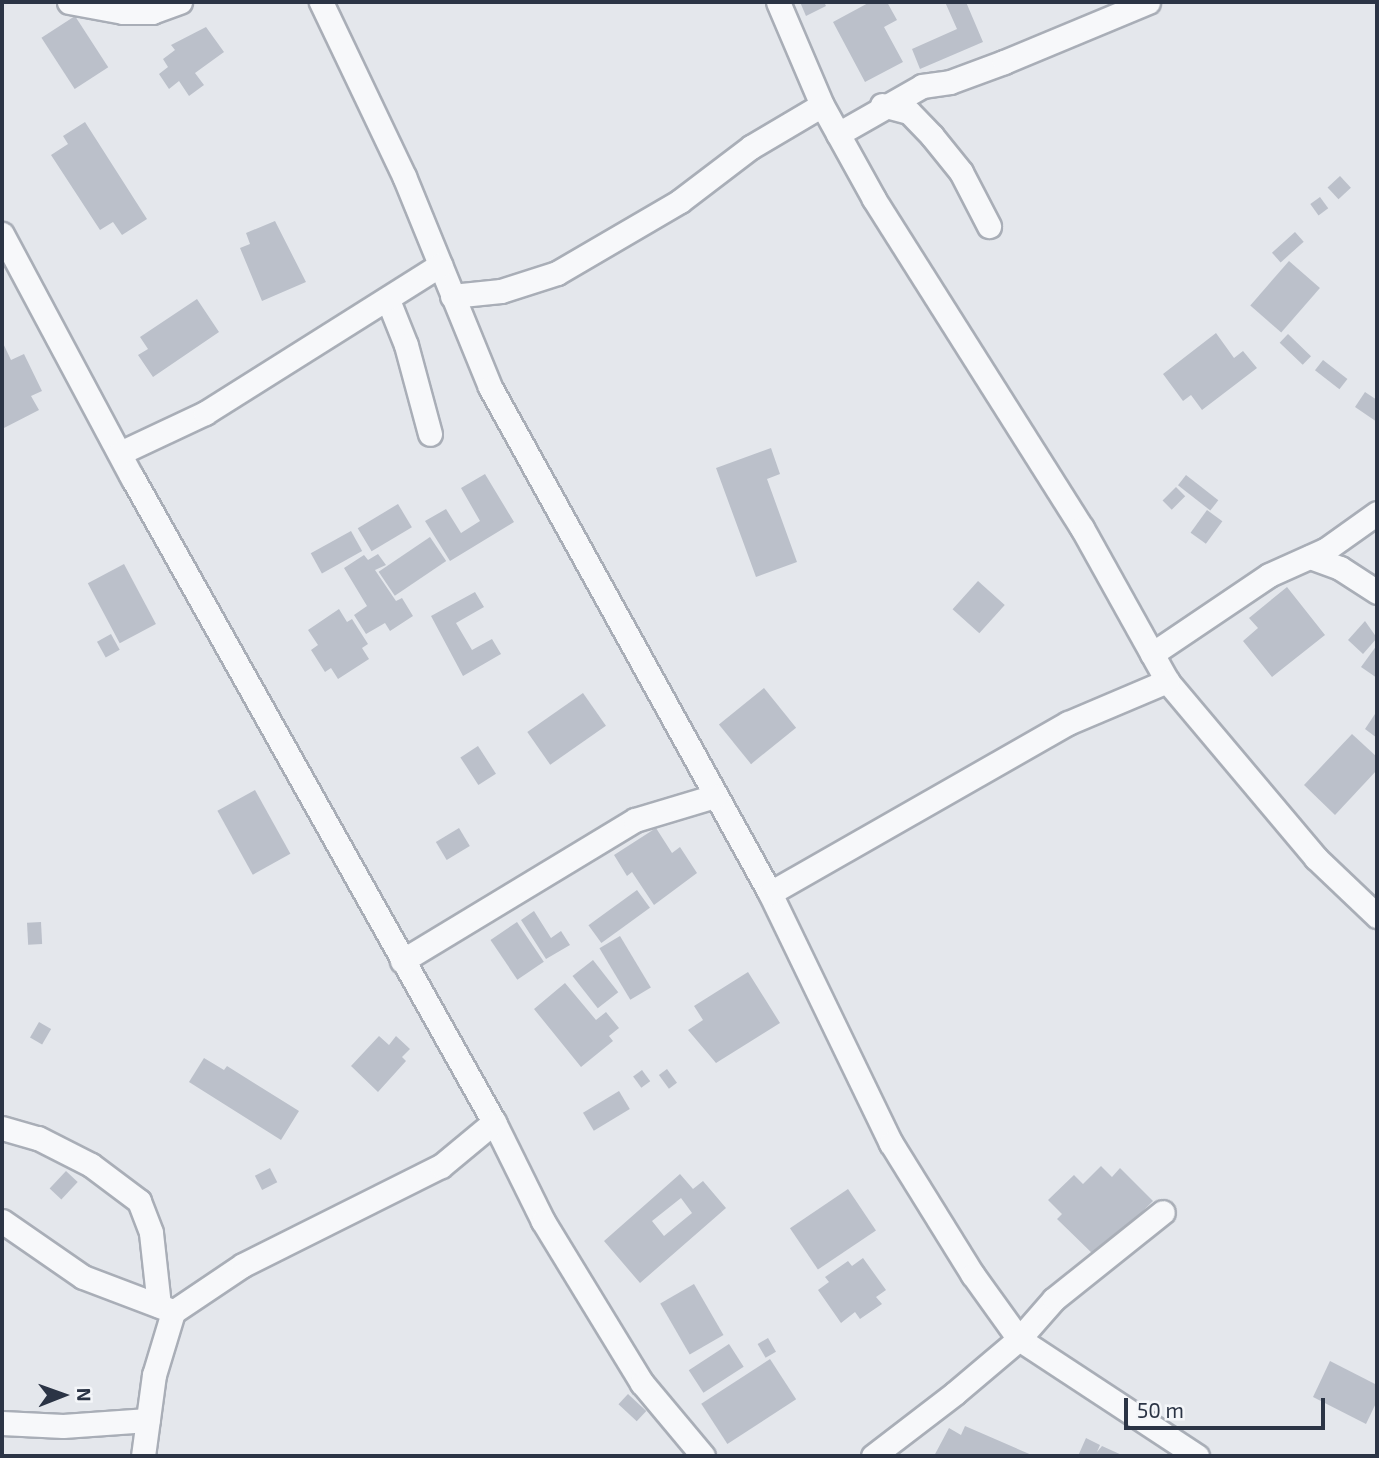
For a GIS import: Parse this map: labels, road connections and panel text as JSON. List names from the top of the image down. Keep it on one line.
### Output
{"scale_bar":"50 m","north":"right"}
